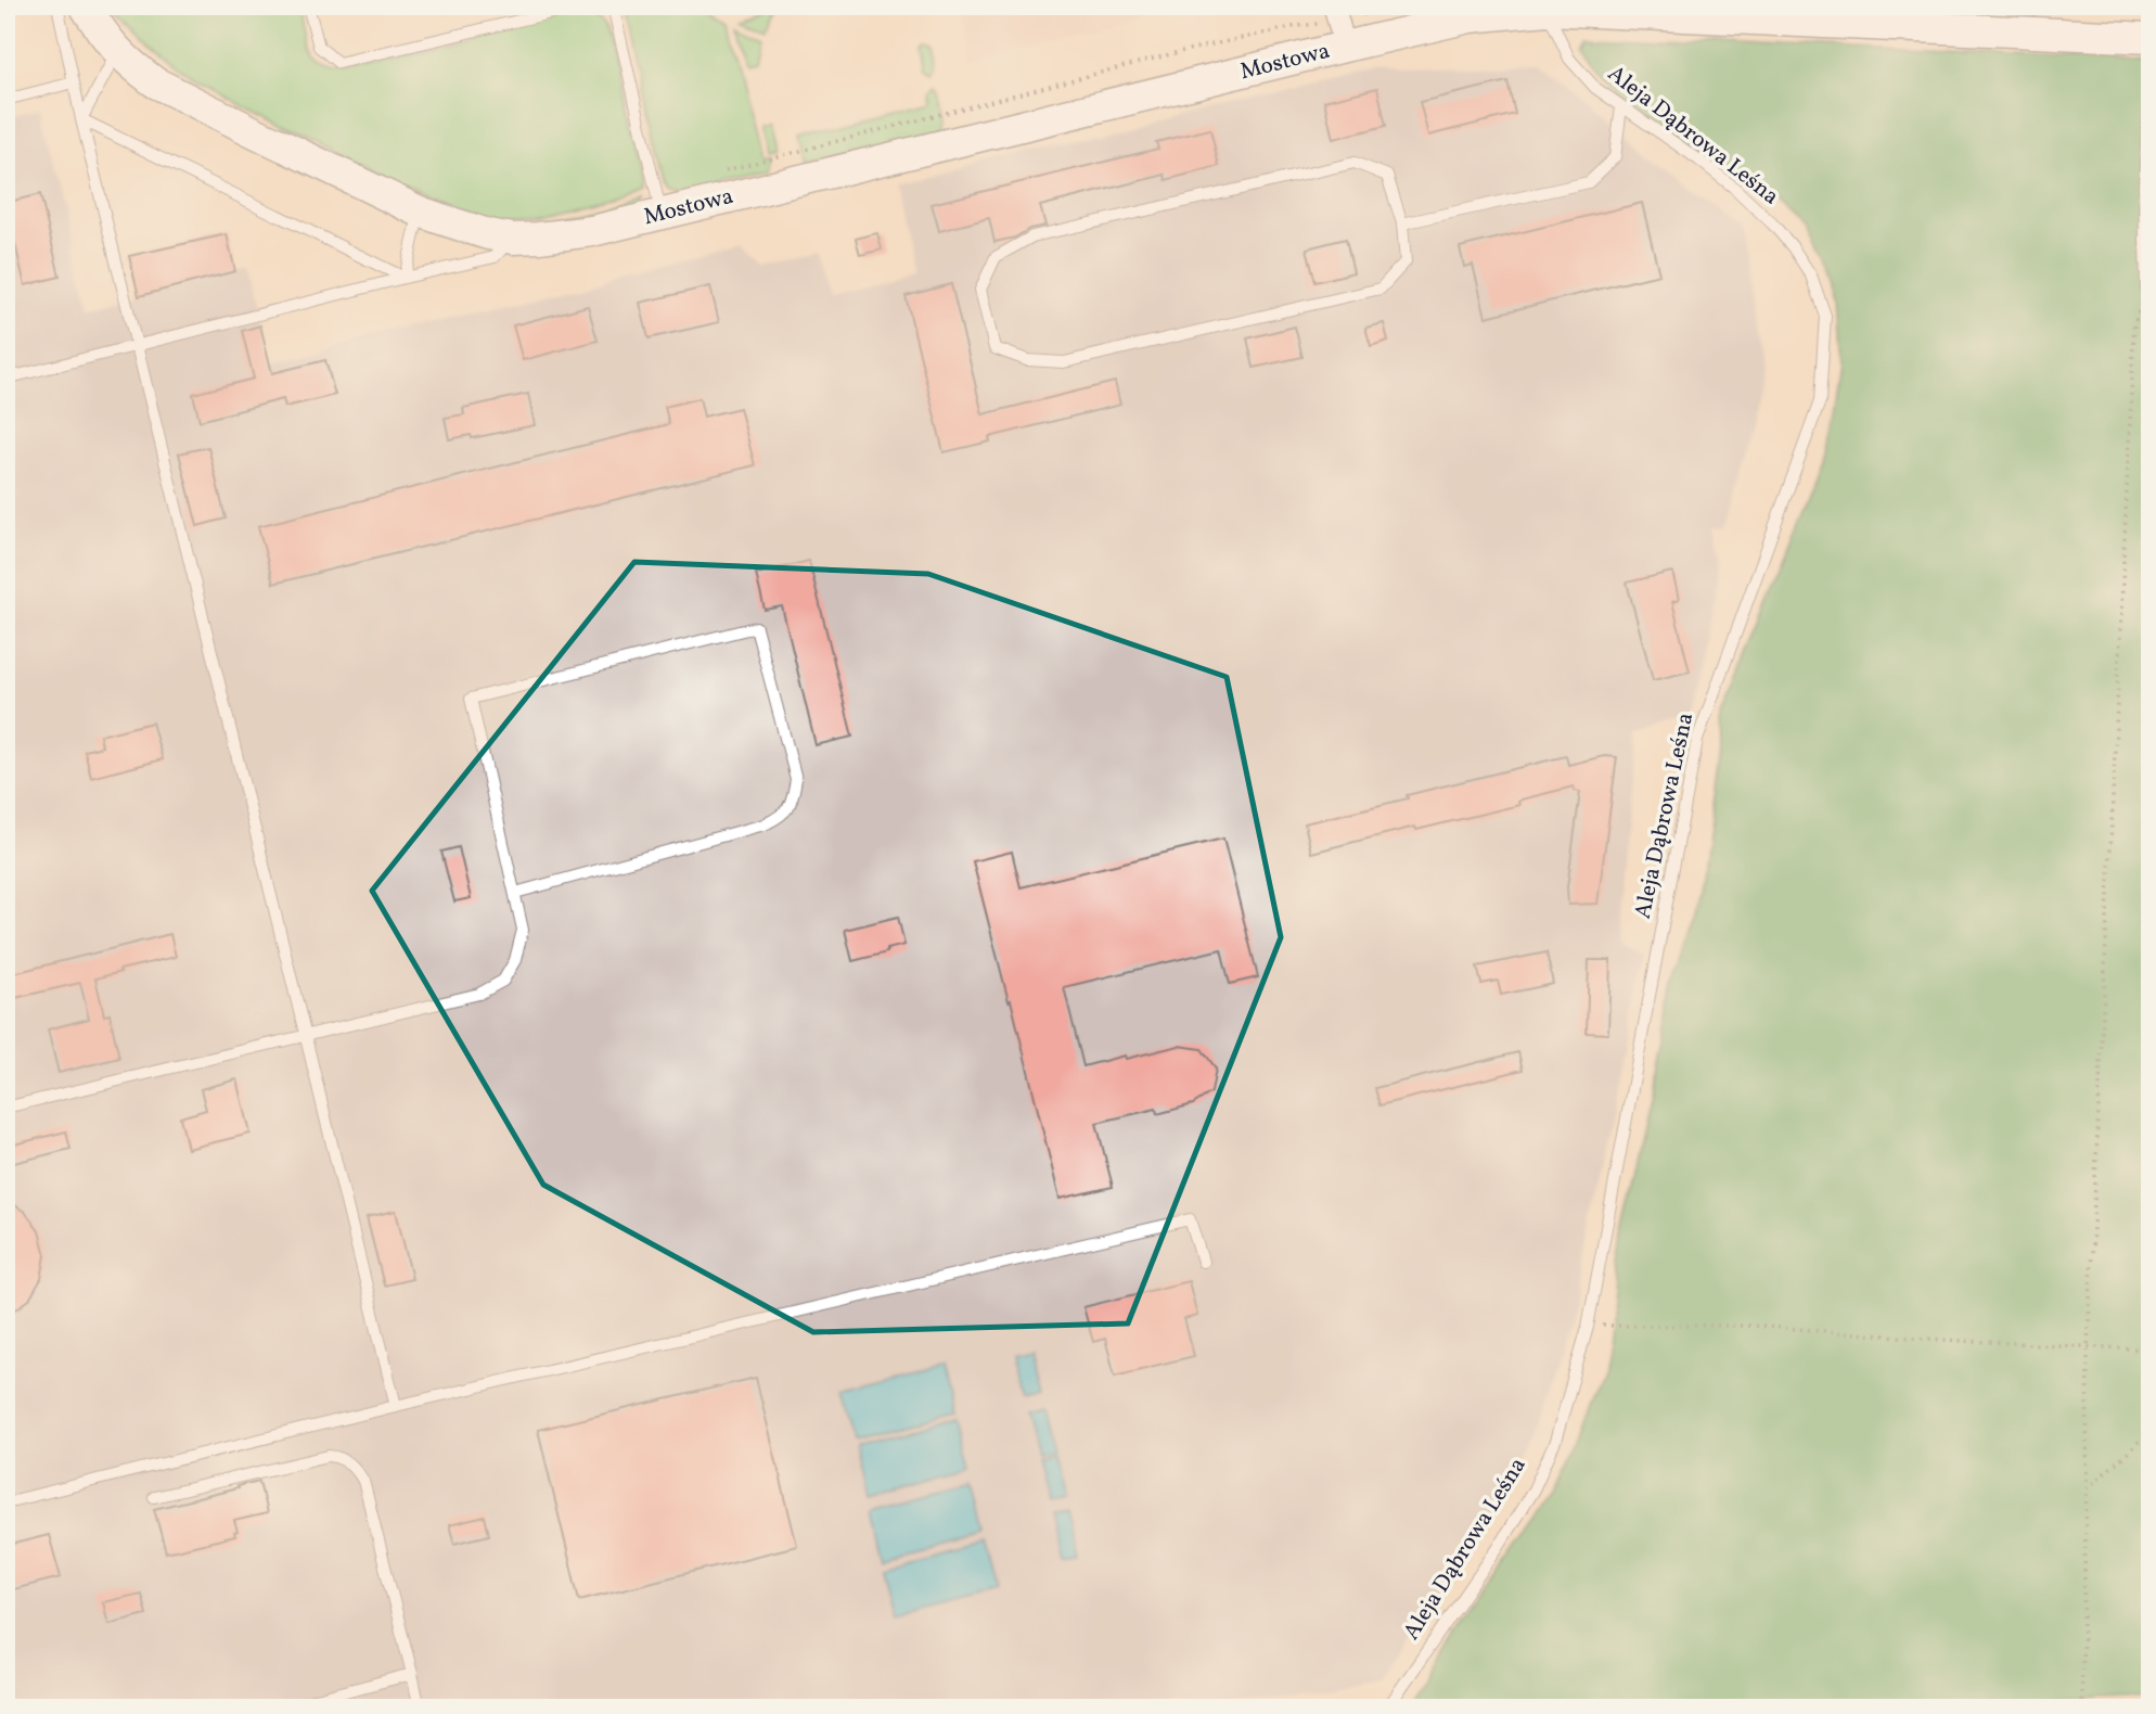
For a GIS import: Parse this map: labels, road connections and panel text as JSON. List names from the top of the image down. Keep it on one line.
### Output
{"streets":{"street":["Mostowa"],"lane":["Aleja Dąbrowa Leśna"]},"crossings":[["Mostowa","Aleja Dąbrowa Leśna"]]}
